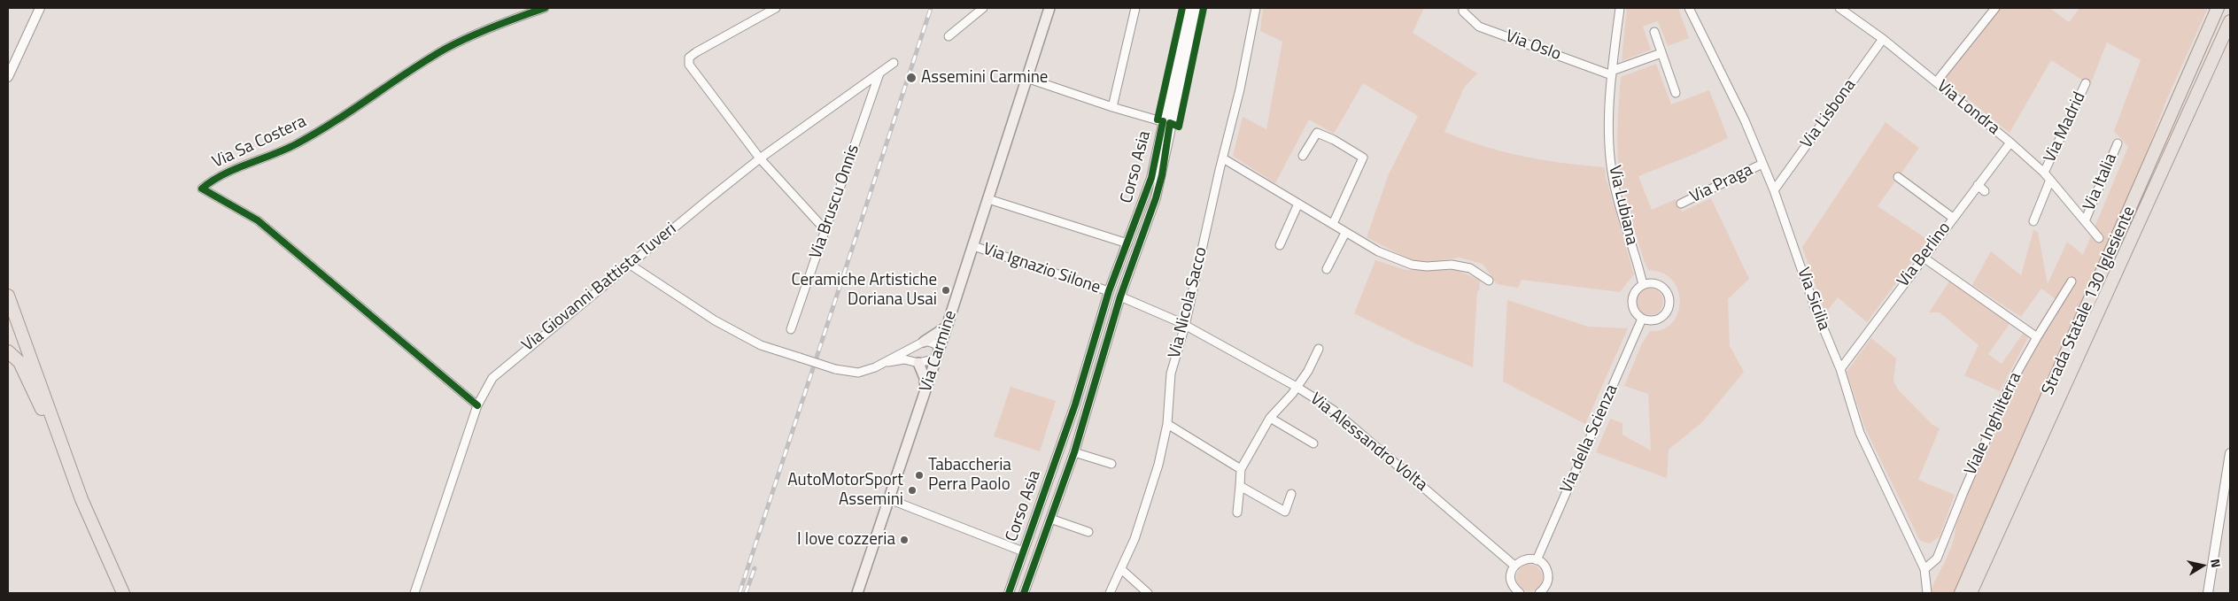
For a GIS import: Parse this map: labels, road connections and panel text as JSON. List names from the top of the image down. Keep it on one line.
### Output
{"streets":{"main road":["Strada Statale 130 Iglesiente","Via Carmine"],"street":["Via Oslo","Via Londra","Via Lisbona","Via Madrid","Via Sa Costera","Corso Asia","Via Italia","Via Praga","Via Bruscu Onnis","Via Lubiana","Via Berlino","Via Ignazio Silone","Via Giovanni Battista Tuveri","Via Sicilia","Via Nicola Sacco","Viale Inghilterra","Via della Scienza","Via Alessandro Volta"]},"crossings":[["Via Oslo","Via Lubiana"],["Via Londra","Via Lisbona"],["Via Londra","Via Madrid"],["Via Londra","Via Italia"],["Via Londra","Via Berlino"],["Via Lisbona","Via Sicilia"],["Via Sa Costera","Via Giovanni Battista Tuveri"],["Corso Asia","Via Ignazio Silone"],["Corso Asia","Via Alessandro Volta"],["Via Praga","Via Sicilia"],["Via Bruscu Onnis","Via Giovanni Battista Tuveri"],["Via Lubiana","Via della Scienza"],["Via Berlino","Via Sicilia"],["Via Ignazio Silone","Via Carmine"],["Via Sicilia","Viale Inghilterra"],["Via Nicola Sacco","Via Alessandro Volta"]],"places":["Assemini Carmine","Ceramiche Artistiche Doriana Usai","Tabaccheria Perra Paolo","AutoMotorSport Assemini","I love cozzeria"],"north":"right"}
